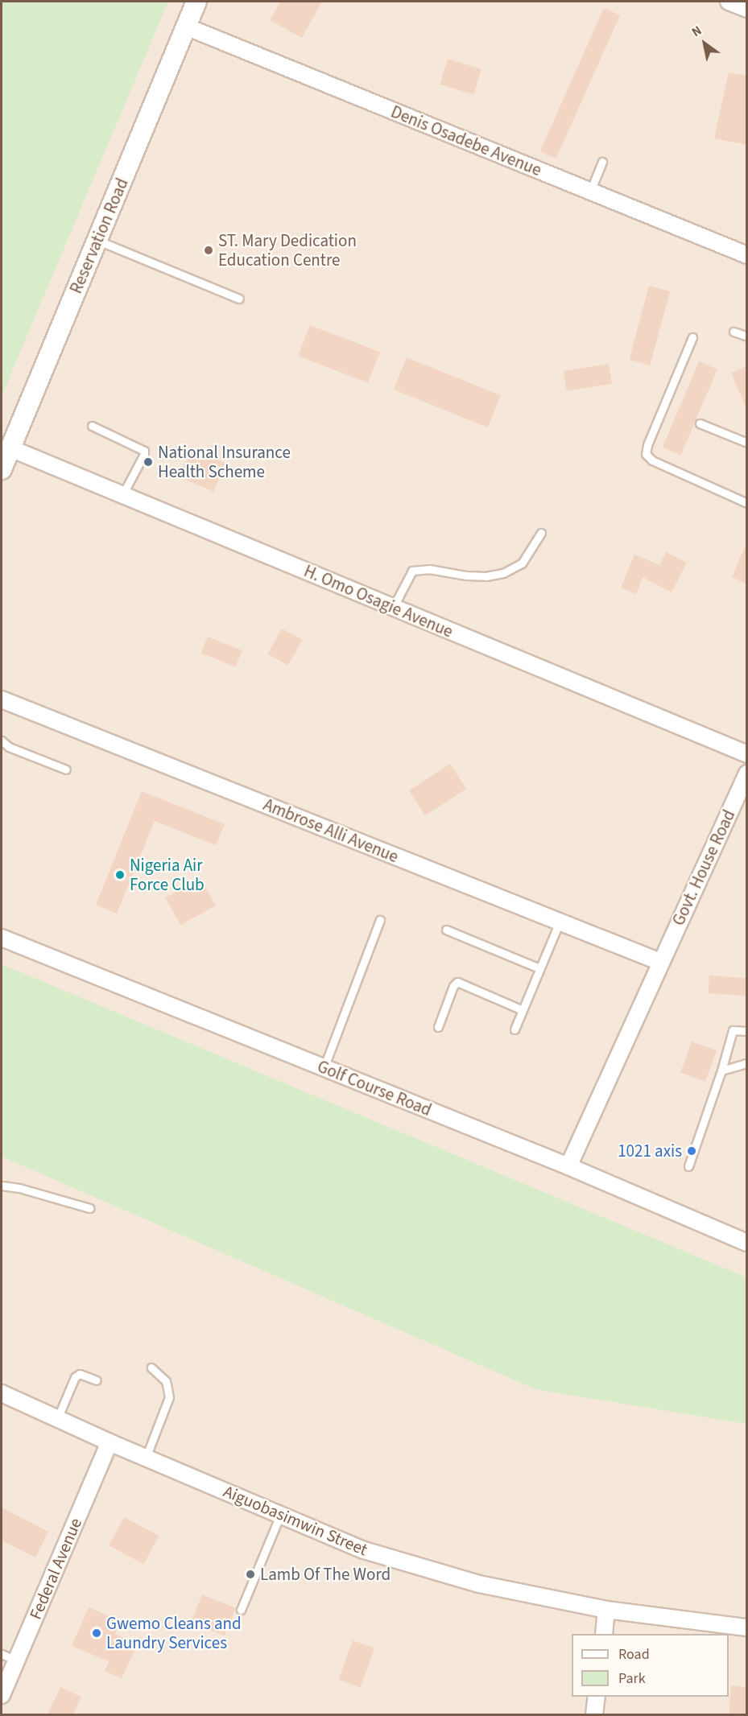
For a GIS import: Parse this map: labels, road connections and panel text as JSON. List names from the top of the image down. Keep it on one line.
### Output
{"streets":{"street":["Denis Osadebe Avenue","Reservation Road","H. Omo Osagie Avenue","Ambrose Alli Avenue","Govt. House Road","Golf Course Road","Aiguobasimwin Street","Federal Avenue"]},"crossings":[["Denis Osadebe Avenue","Reservation Road"],["Reservation Road","H. Omo Osagie Avenue"],["Ambrose Alli Avenue","Govt. House Road"],["Govt. House Road","Golf Course Road"],["Aiguobasimwin Street","Federal Avenue"]],"places":["ST. Mary Dedication Education Centre","National Insurance Health Scheme","Nigeria Air Force Club","1021 axis","Lamb Of The Word","Gwemo Cleans and Laundry Services"],"legend":["Road","Park"],"north":"top left"}
